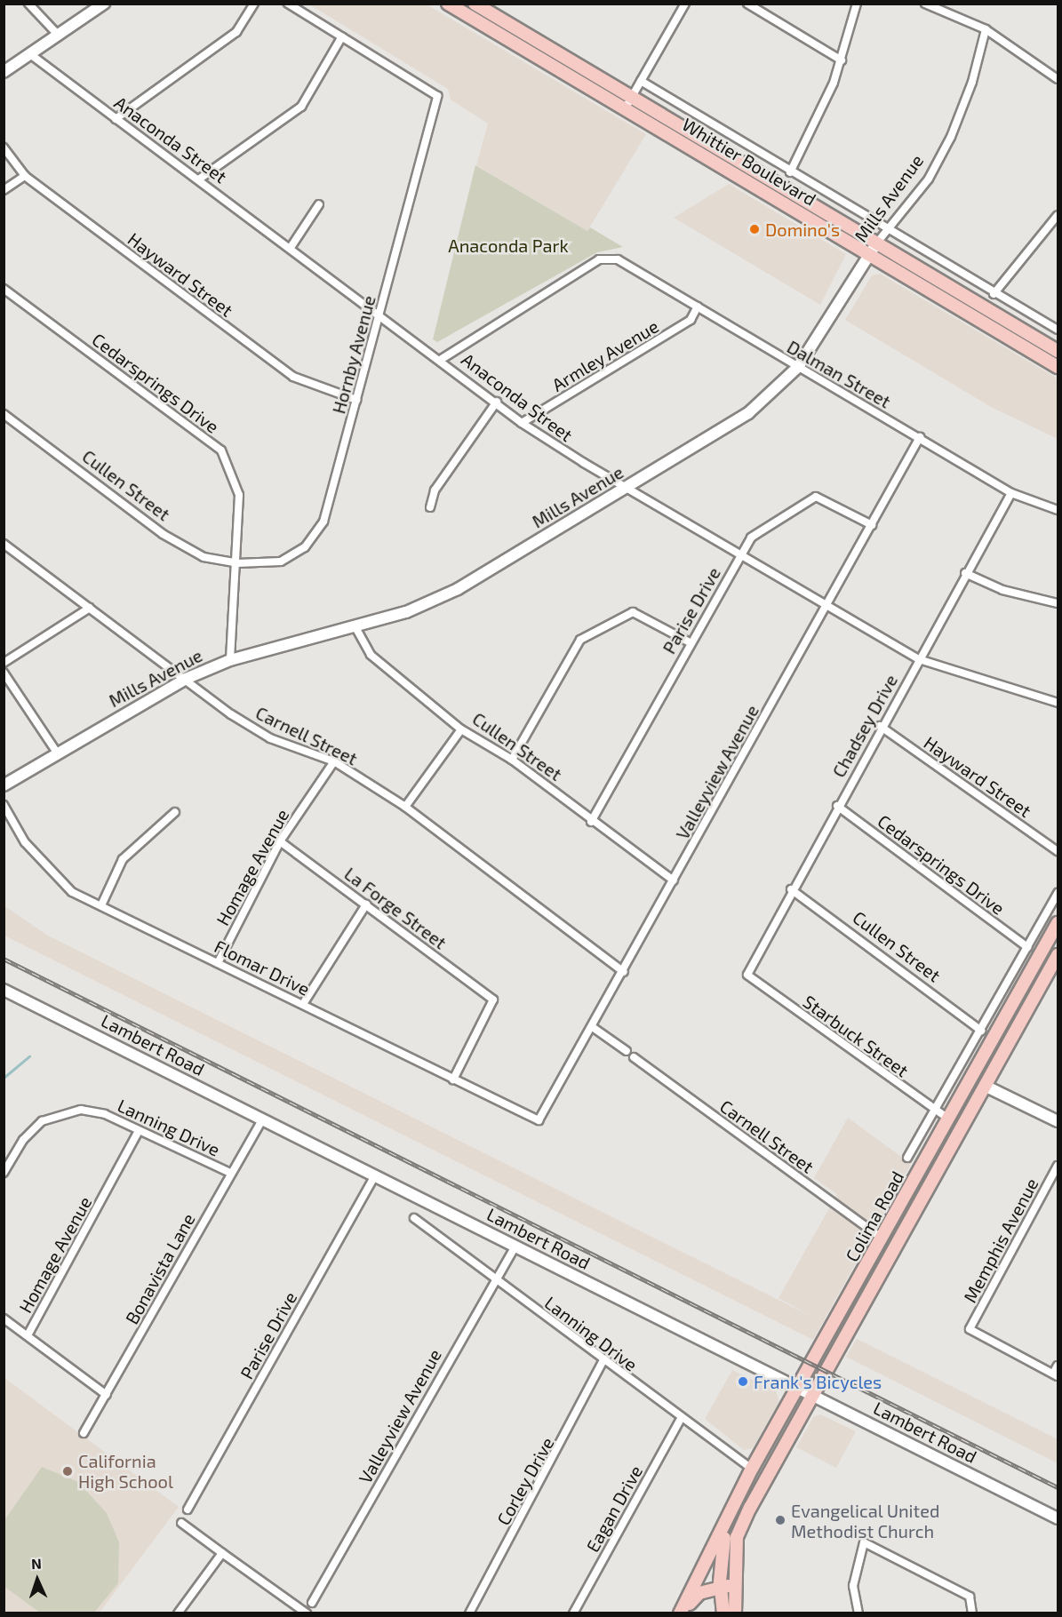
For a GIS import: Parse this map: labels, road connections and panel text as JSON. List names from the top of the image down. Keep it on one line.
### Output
{"streets":{"main road":["Whittier Boulevard","Colima Road"],"street":["Anaconda Street","Mills Avenue","Hayward Street","Hornby Avenue","Armley Avenue","Dalman Street","Cedarsprings Drive","Cullen Street","Parise Drive","Chadsey Drive","Carnell Street","Valleyview Avenue","Homage Avenue","La Forge Street","Flomar Drive","Starbuck Street","Lambert Road","Lanning Drive","Memphis Avenue","Bonavista Lane","Corley Drive","Eagan Drive"]},"crossings":[["Anaconda Street","Mills Avenue"],["Anaconda Street","Hornby Avenue"],["Anaconda Street","Armley Avenue"],["Anaconda Street","Dalman Street"],["Anaconda Street","Parise Drive"],["Anaconda Street","Chadsey Drive"],["Anaconda Street","Valleyview Avenue"],["Whittier Boulevard","Mills Avenue"],["Mills Avenue","Dalman Street"],["Mills Avenue","Cedarsprings Drive"],["Mills Avenue","Cullen Street"],["Mills Avenue","Carnell Street"],["Hayward Street","Hornby Avenue"],["Hayward Street","Chadsey Drive"],["Hornby Avenue","Cedarsprings Drive"],["Hornby Avenue","Cullen Street"],["Armley Avenue","Dalman Street"],["Dalman Street","Chadsey Drive"],["Dalman Street","Valleyview Avenue"],["Cedarsprings Drive","Cullen Street"],["Cedarsprings Drive","Chadsey Drive"],["Cullen Street","Parise Drive"],["Cullen Street","Chadsey Drive"],["Cullen Street","Valleyview Avenue"],["Parise Drive","Valleyview Avenue"],["Parise Drive","Lambert Road"],["Chadsey Drive","Starbuck Street"],["Carnell Street","Valleyview Avenue"],["Carnell Street","Homage Avenue"],["Carnell Street","Colima Road"],["Valleyview Avenue","Flomar Drive"],["Valleyview Avenue","Lambert Road"],["Valleyview Avenue","Lanning Drive"],["Homage Avenue","La Forge Street"],["Homage Avenue","Flomar Drive"],["Homage Avenue","Lanning Drive"],["La Forge Street","Flomar Drive"],["Starbuck Street","Colima Road"],["Lambert Road","Colima Road"],["Lambert Road","Bonavista Lane"],["Lanning Drive","Colima Road"],["Lanning Drive","Bonavista Lane"],["Lanning Drive","Corley Drive"],["Lanning Drive","Eagan Drive"]],"parks":["Anaconda Park"],"places":["Domino's","Frank's Bicycles","California High School","Evangelical United Methodist Church"],"north":"top"}
